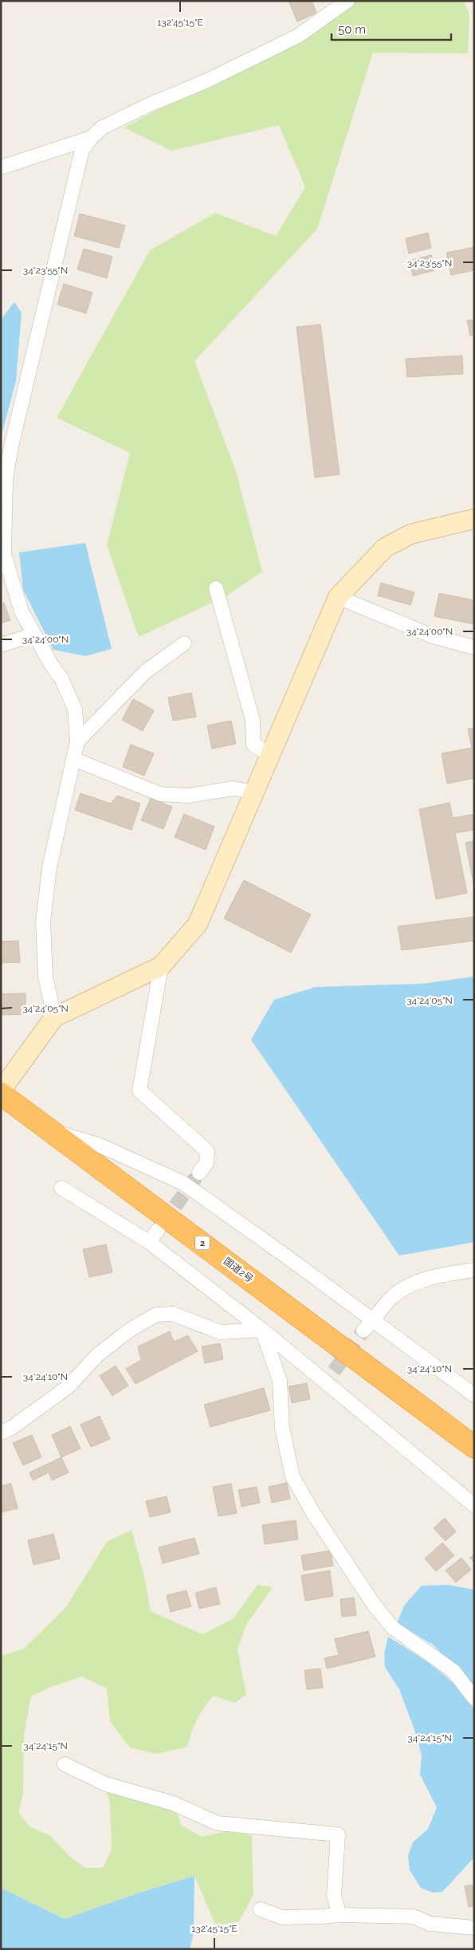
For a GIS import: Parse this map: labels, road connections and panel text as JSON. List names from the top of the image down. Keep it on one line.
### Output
{"streets":{"highway":["2","国道2号"]},"scale_bar":"50 m","coordinates":["132°45'15\"E","34°23'55\"N","34°24'00\"N","34°24'05\"N","34°24'10\"N","34°24'15\"N"]}
